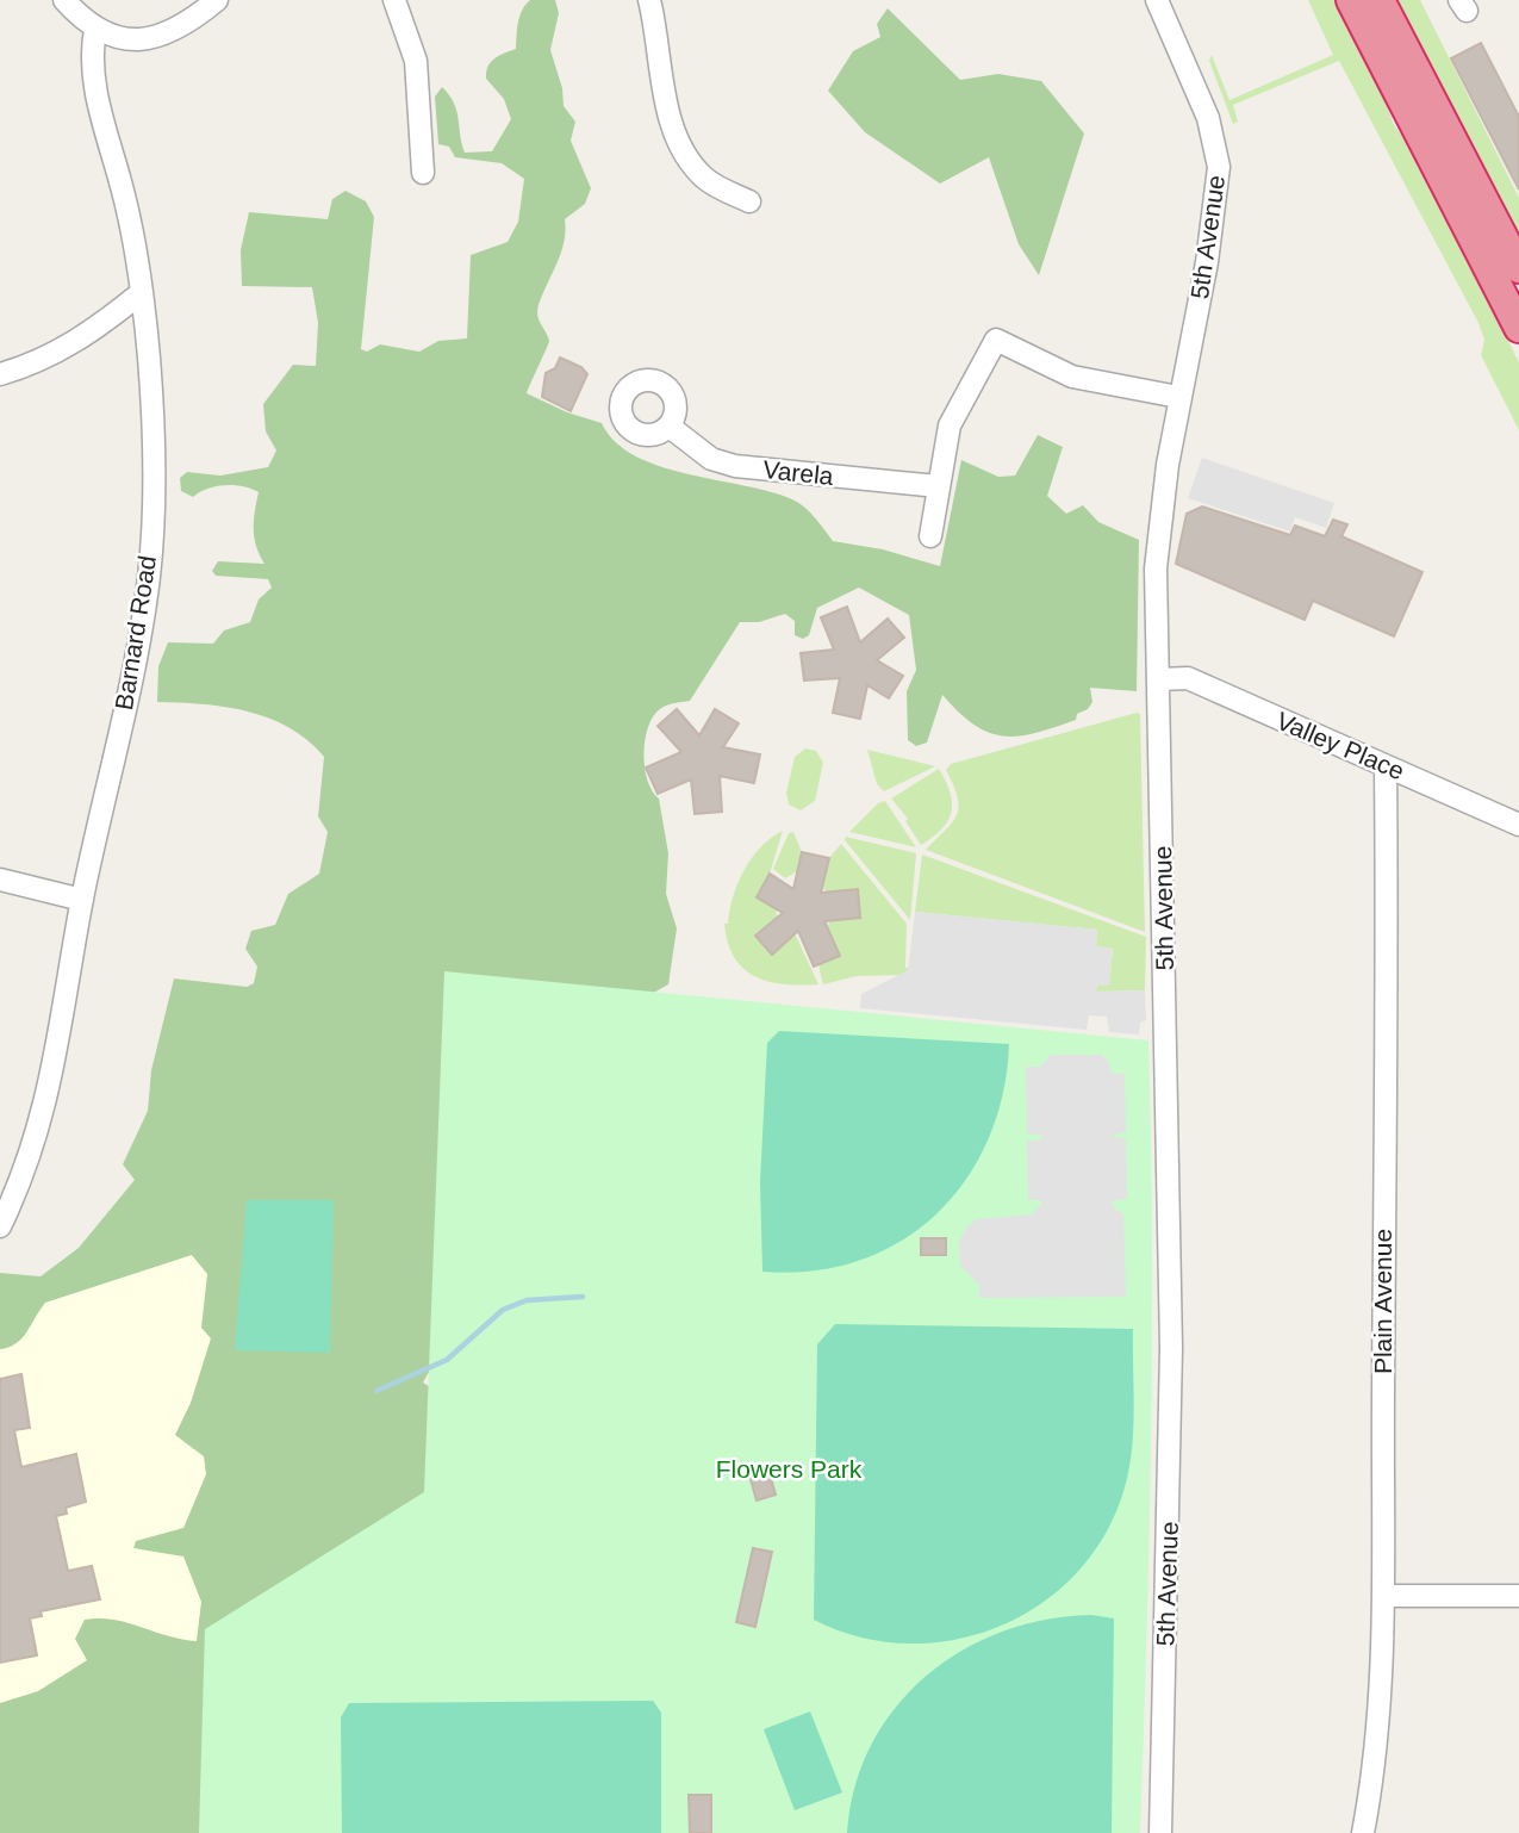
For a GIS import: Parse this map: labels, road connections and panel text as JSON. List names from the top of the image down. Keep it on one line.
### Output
{"streets":{"street":["5th Avenue","Varela","Barnard Road","Valley Place","Plain Avenue"]},"crossings":[["5th Avenue","Valley Place"],["Valley Place","Plain Avenue"]],"parks":["Flowers Park"]}
